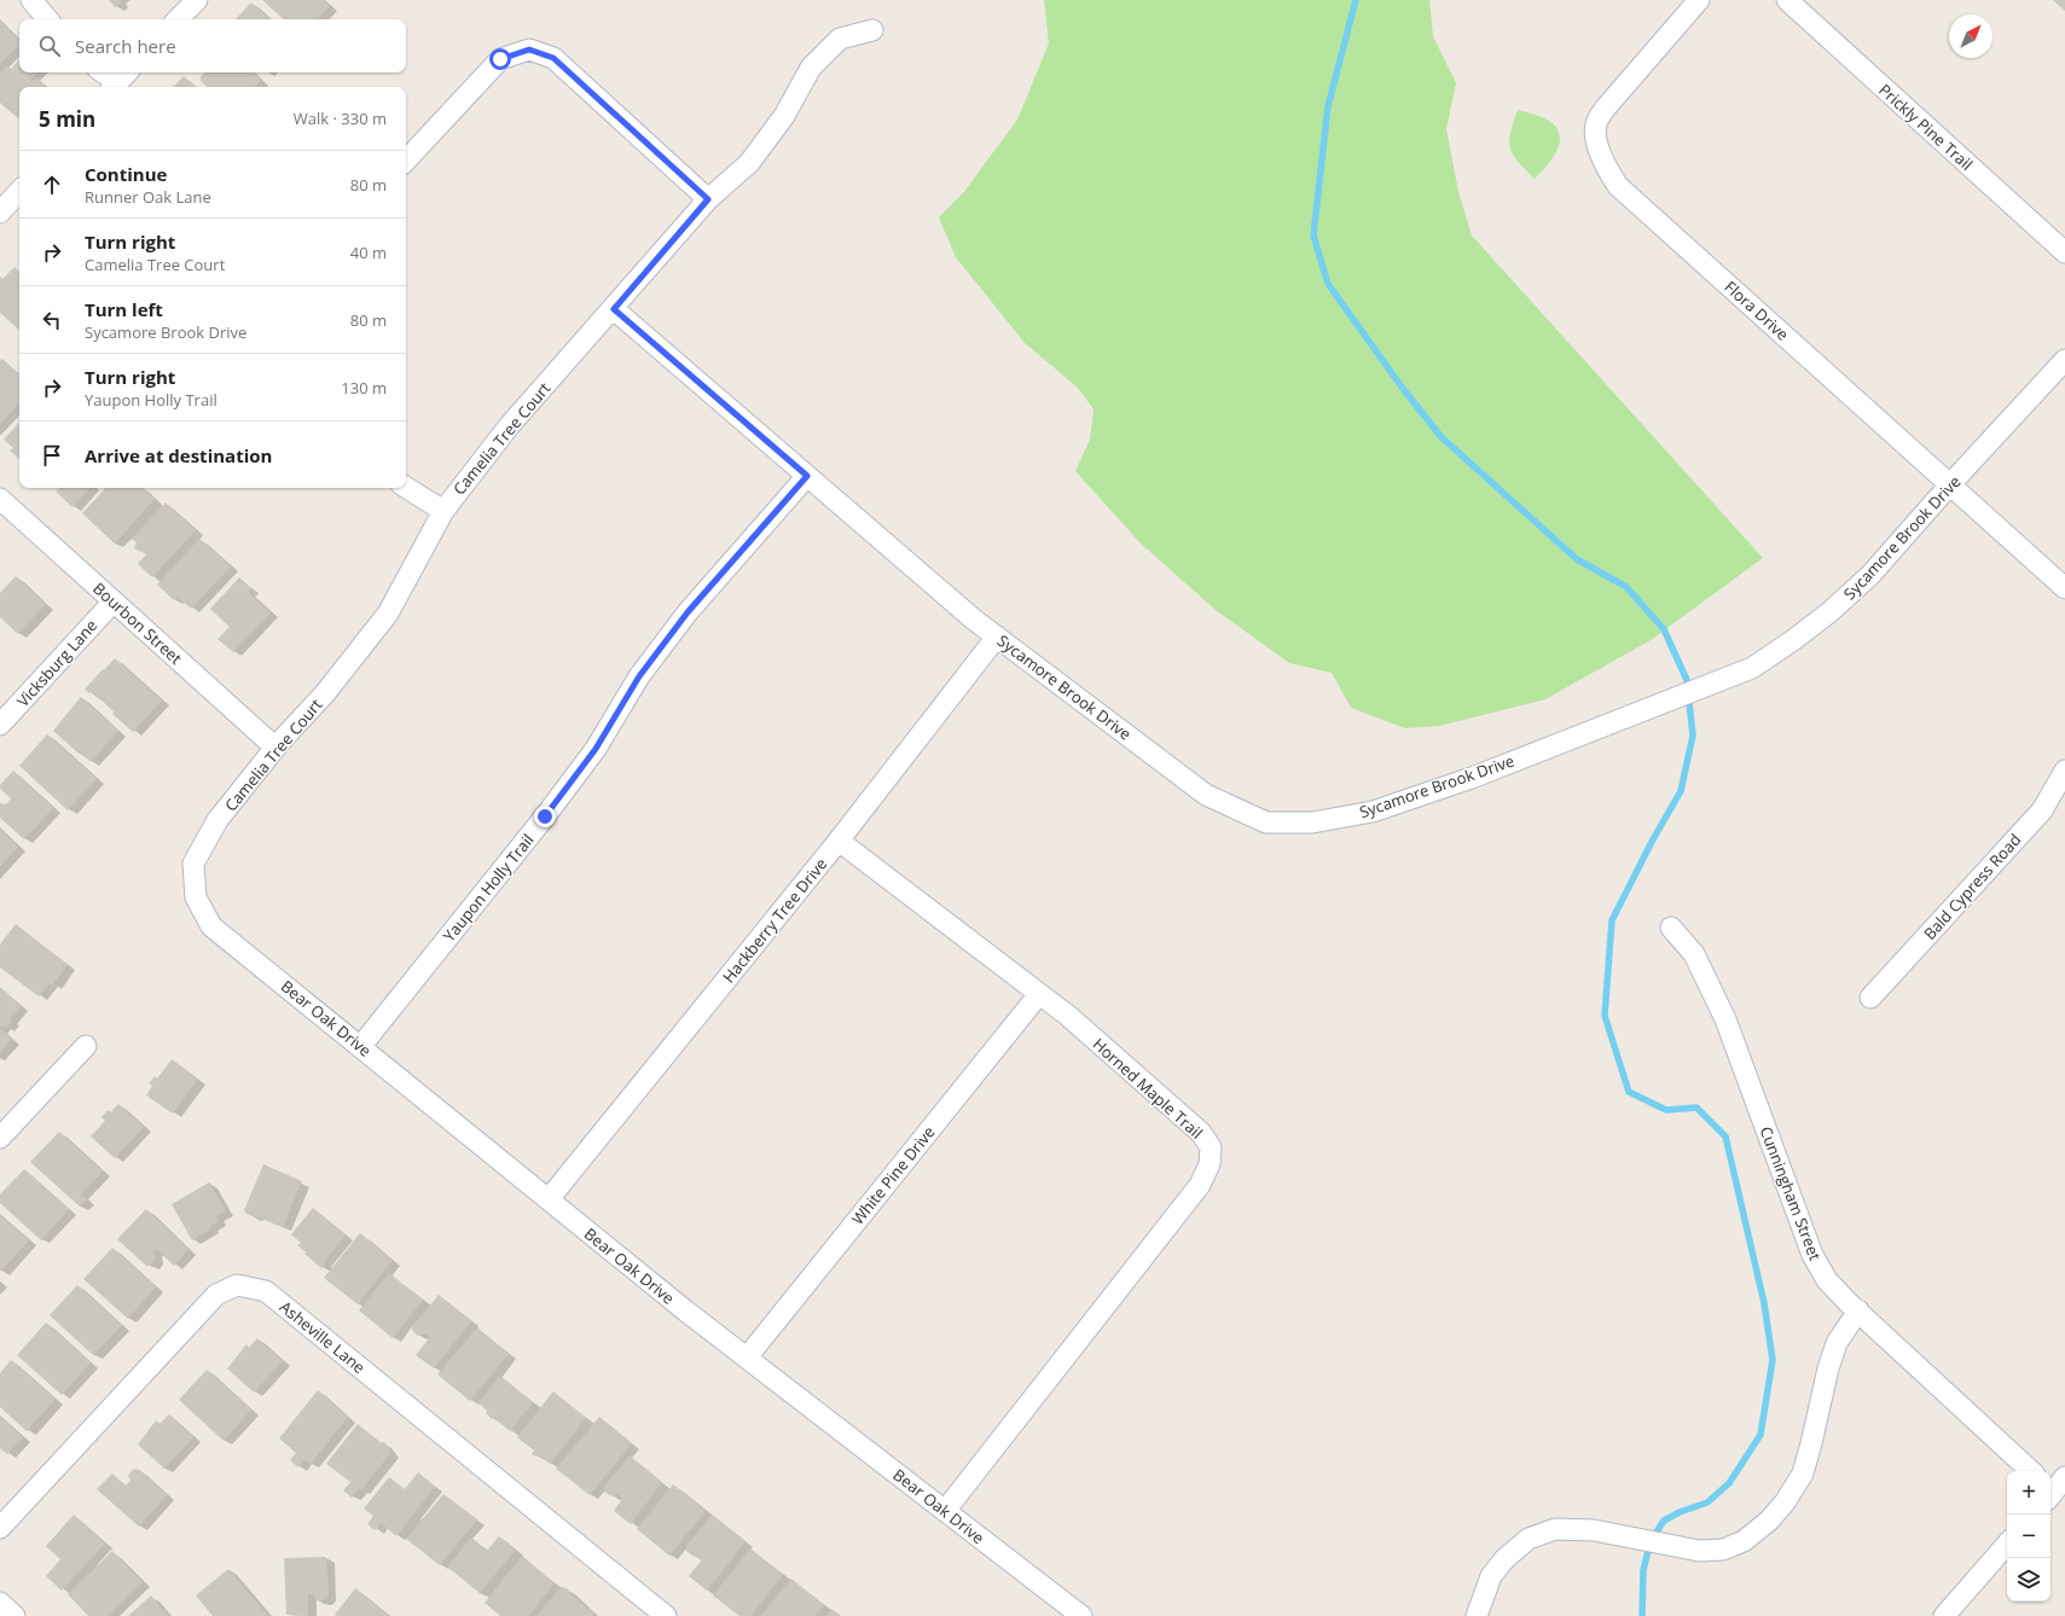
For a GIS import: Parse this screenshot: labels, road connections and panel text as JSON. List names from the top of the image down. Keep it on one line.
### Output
{"streets":{"street":["Prickly Pine Trail","Flora Drive","Camelia Tree Court","Sycamore Brook Drive","Bourbon Street","Vicksburg Lane","Bald Cypress Road","Yaupon Holly Trail","Hackberry Tree Drive","Bear Oak Drive","Horned Maple Trail","White Pine Drive","Cunningham Street","Asheville Lane"]},"crossings":[["Flora Drive","Sycamore Brook Drive"],["Camelia Tree Court","Sycamore Brook Drive"],["Camelia Tree Court","Bourbon Street"],["Camelia Tree Court","Bear Oak Drive"],["Sycamore Brook Drive","Yaupon Holly Trail"],["Sycamore Brook Drive","Hackberry Tree Drive"],["Bourbon Street","Vicksburg Lane"],["Yaupon Holly Trail","Bear Oak Drive"],["Hackberry Tree Drive","Bear Oak Drive"],["Hackberry Tree Drive","Horned Maple Trail"],["Bear Oak Drive","Horned Maple Trail"],["Bear Oak Drive","White Pine Drive"],["Horned Maple Trail","White Pine Drive"]],"north":"top right","page":{"search":"Search here","heading":["5 min","Walk · 330 m"],"list":[["Continue","Runner Oak Lane","80 m"],["Turn right","Camelia Tree Court","40 m"],["Turn left","Sycamore Brook Drive","80 m"],["Turn right","Yaupon Holly Trail","130 m"],"Arrive at destination"],"map_buttons":["+","−"]}}
